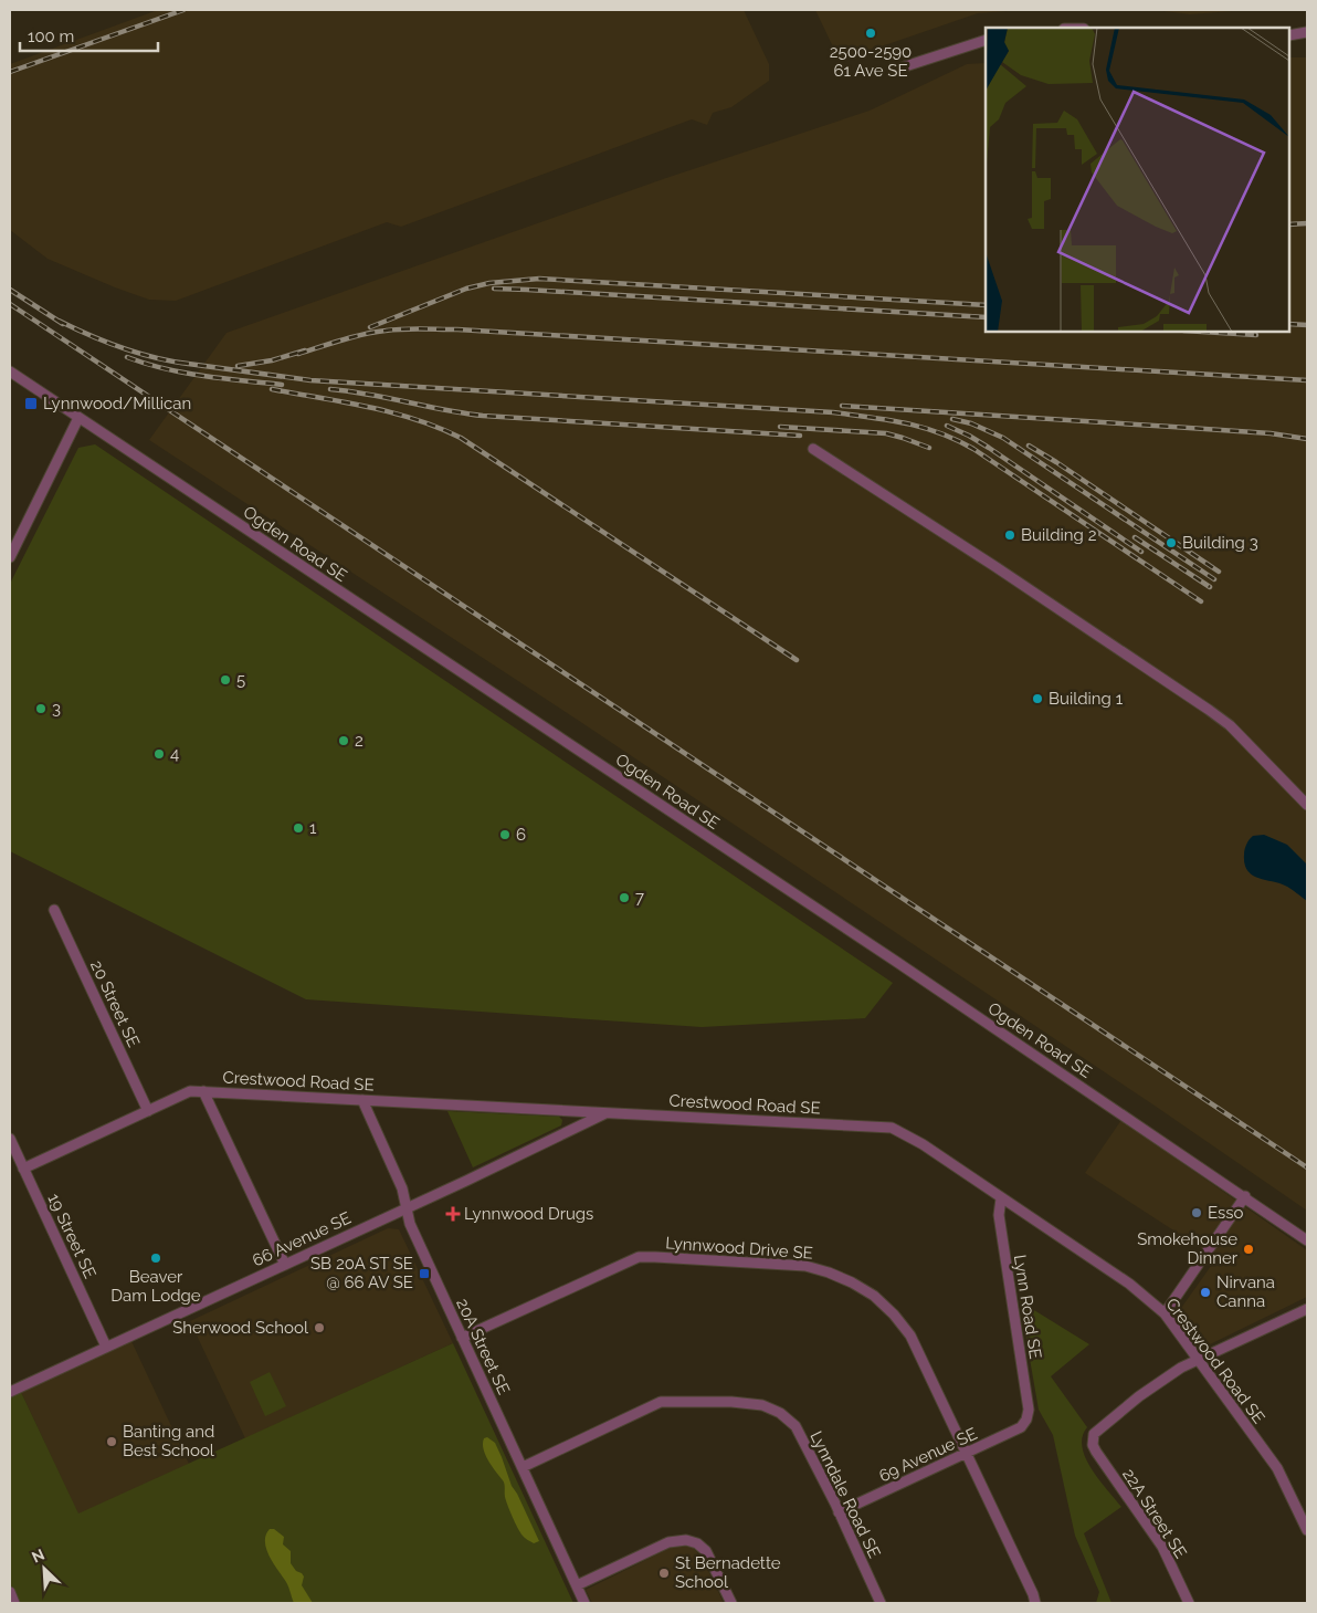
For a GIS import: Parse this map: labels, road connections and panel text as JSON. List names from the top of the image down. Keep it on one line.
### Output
{"streets":{"street":["Ogden Road SE","20 Street SE","Crestwood Road SE","19 Street SE","66 Avenue SE","Lynnwood Drive SE","Lynn Road SE","20A Street SE","69 Avenue SE","Lynndale Road SE","22A Street SE"]},"crossings":[["20 Street SE","Crestwood Road SE"],["Crestwood Road SE","19 Street SE"],["Crestwood Road SE","66 Avenue SE"],["Crestwood Road SE","Lynn Road SE"],["Crestwood Road SE","20A Street SE"],["Crestwood Road SE","22A Street SE"],["19 Street SE","66 Avenue SE"],["66 Avenue SE","20A Street SE"],["Lynnwood Drive SE","20A Street SE"],["Lynnwood Drive SE","69 Avenue SE"],["Lynn Road SE","69 Avenue SE"],["20A Street SE","Lynndale Road SE"],["69 Avenue SE","Lynndale Road SE"]],"places":{"other":["2500-2590 61 Ave SE","Building 2","Building 3","5","Building 1","3","2","4","1","6","7","Esso","Smokehouse Dinner","Beaver Dam Lodge","Nirvana Canna","Sherwood School","Banting and Best School","St Bernadette School"],"transit":["Lynnwood/Millican","SB 20A ST SE @ 66 AV SE"],"health":["Lynnwood Drugs"]},"scale_bar":"100 m","north":"top left"}
